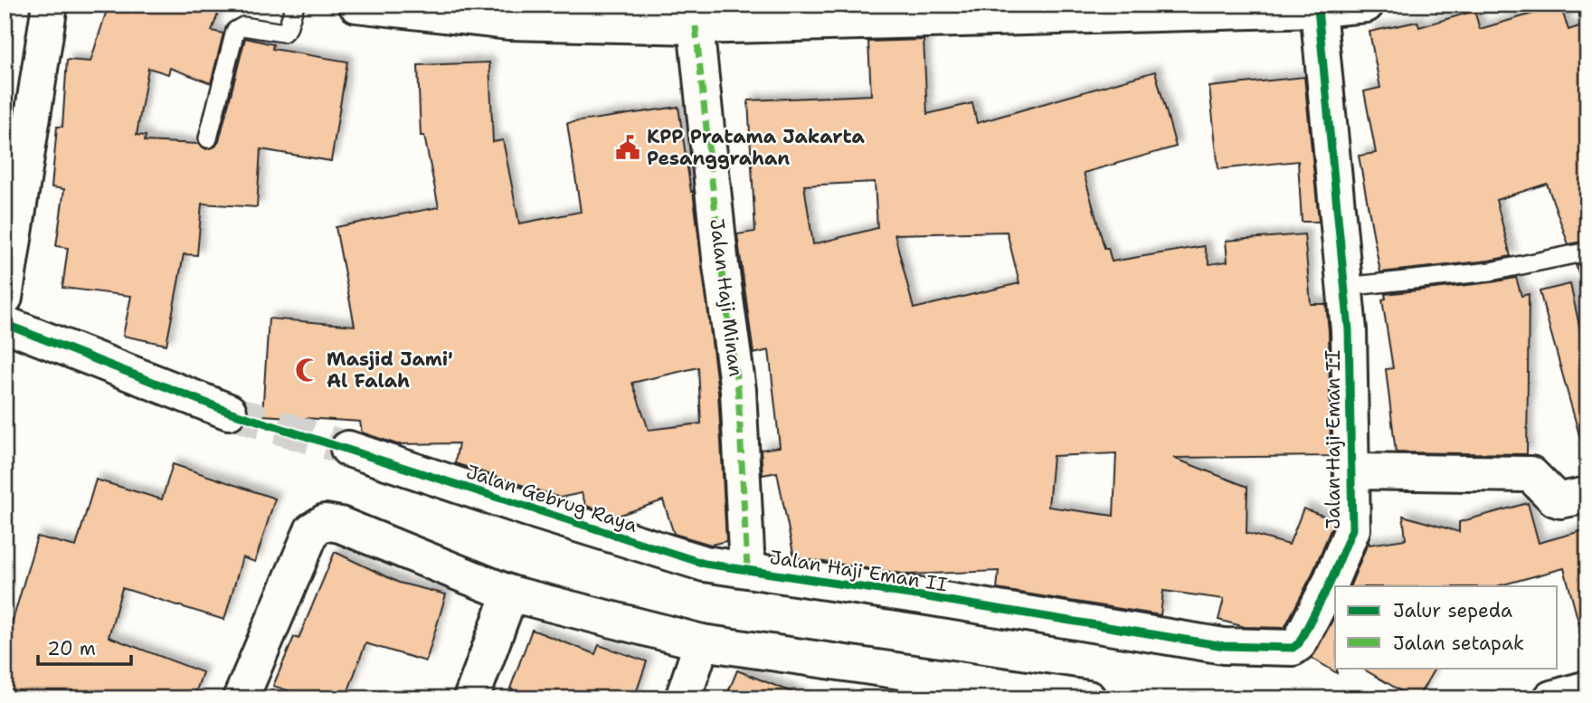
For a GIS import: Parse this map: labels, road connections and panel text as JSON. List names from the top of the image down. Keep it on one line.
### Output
{"streets":{"street":["Jalan Haji Minan","Jalan Haji Eman II","Jalan Gebrug Raya"]},"crossings":[["Jalan Haji Minan","Jalan Haji Eman II"],["Jalan Haji Minan","Jalan Gebrug Raya"],["Jalan Haji Eman II","Jalan Gebrug Raya"]],"places":{"public building":["KPP Pratama Jakarta Pesanggrahan"],"mosque":["Masjid Jami' Al Falah"]},"legend":["Jalur sepeda","Jalan setapak"],"scale_bar":"20 m"}
